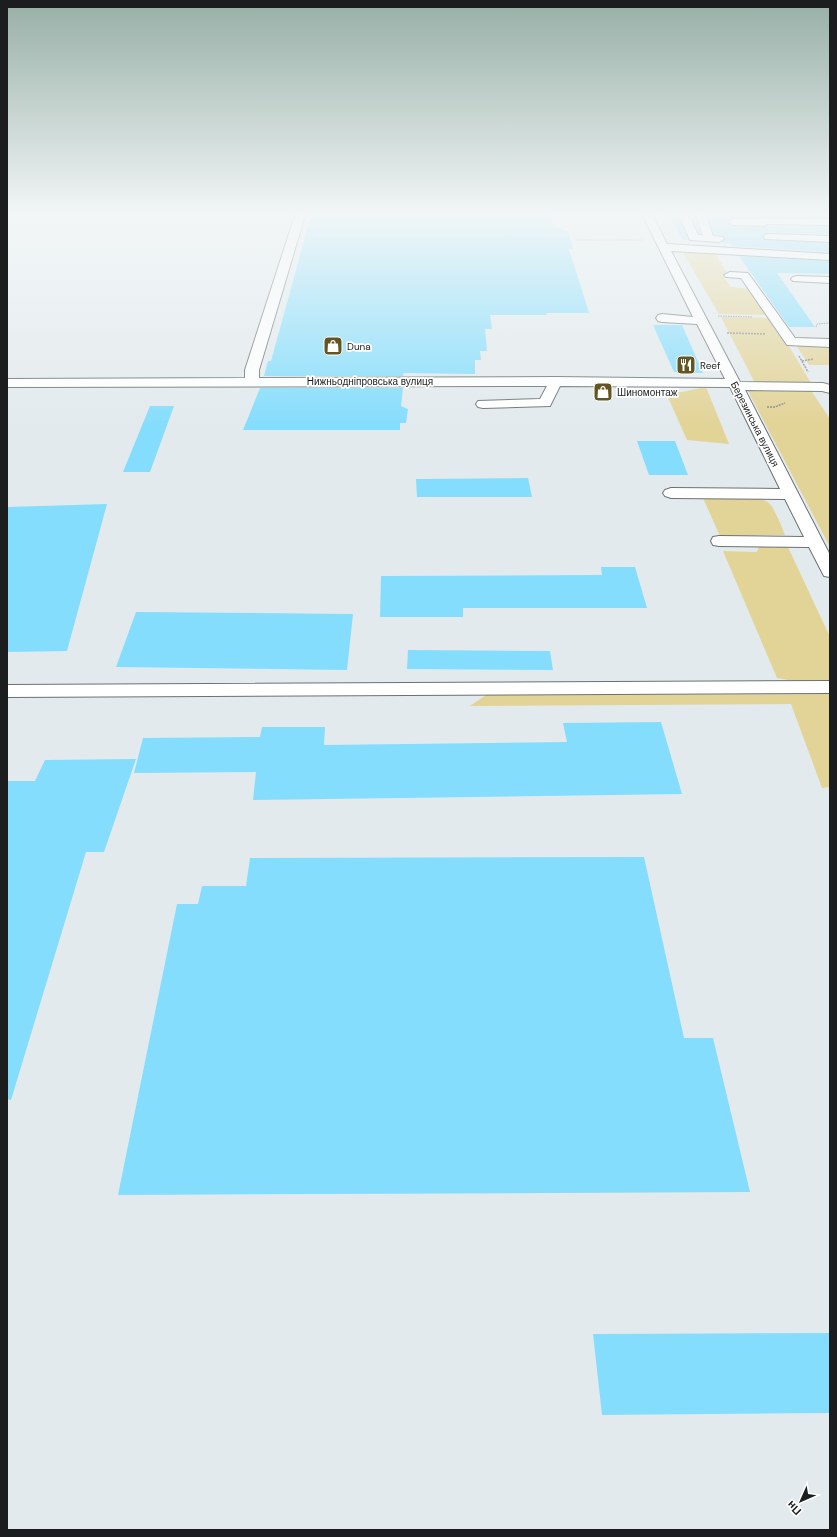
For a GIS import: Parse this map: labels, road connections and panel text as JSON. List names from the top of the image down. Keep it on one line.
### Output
{"streets":{"street":["Нижньодніпровська вулиця","Березинська вулиця"]},"crossings":[["Нижньодніпровська вулиця","Березинська вулиця"]],"places":{"shop":["Duna","Шиномонтаж"],"restaurant":["Reef"]},"north":"bottom left"}
